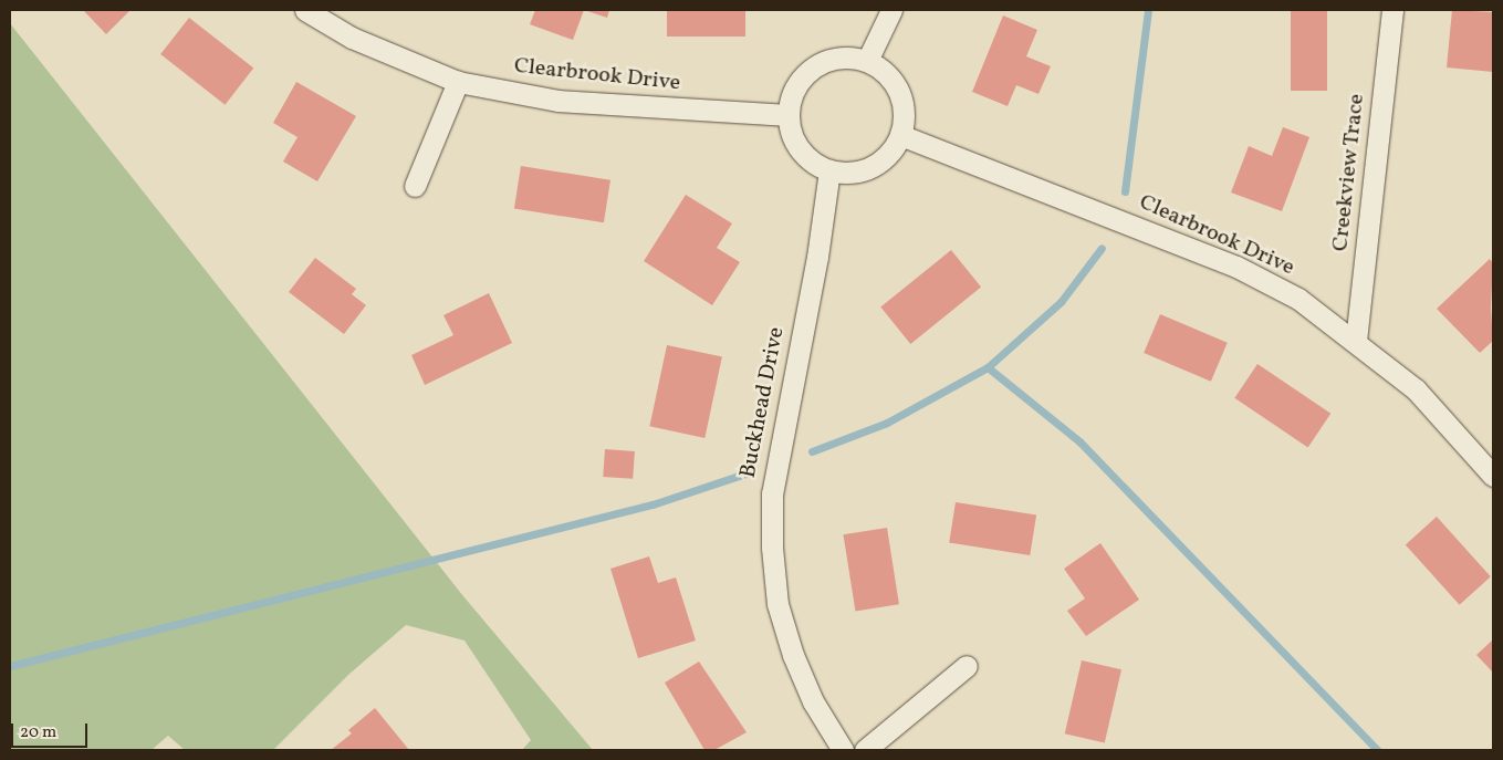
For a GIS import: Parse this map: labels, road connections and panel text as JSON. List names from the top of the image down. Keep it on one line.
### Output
{"streets":{"street":["Clearbrook Drive","Creekview Trace","Buckhead Drive"]},"crossings":[["Clearbrook Drive","Creekview Trace"],["Clearbrook Drive","Buckhead Drive"]],"scale_bar":"20 m"}
